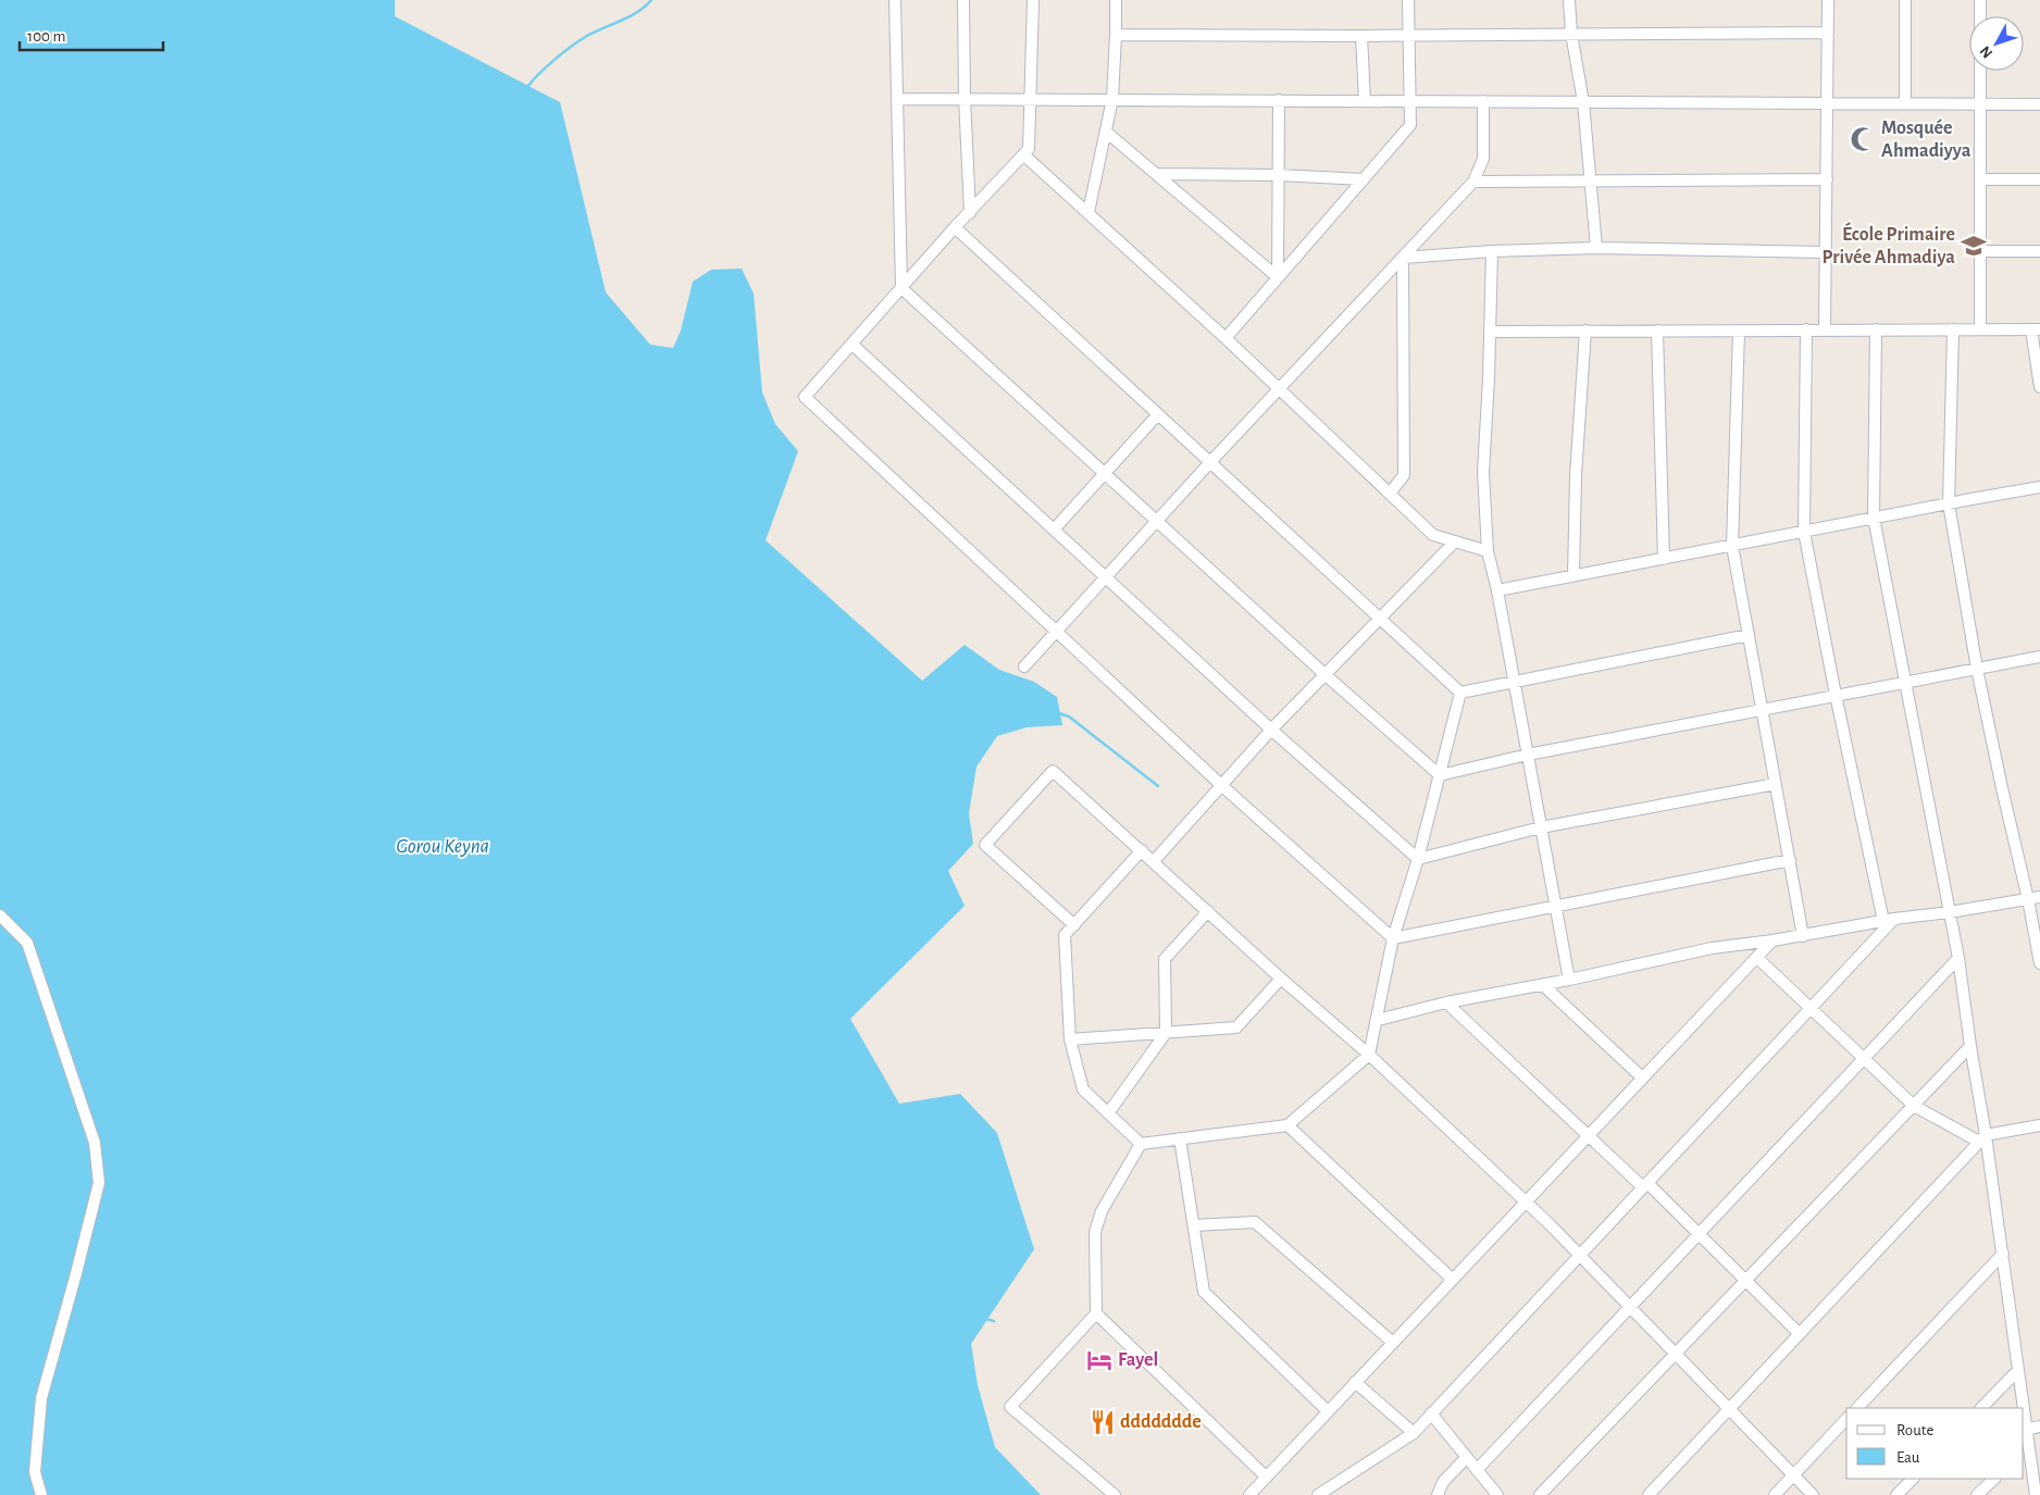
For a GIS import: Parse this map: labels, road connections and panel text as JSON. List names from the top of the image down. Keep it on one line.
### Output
{"water":["Gorou Keyna"],"places":{"mosque":["Mosquée Ahmadiyya"],"school or university":["École Primaire Privée Ahmadiya"],"hotel":["Fayel"],"restaurant":["ddddddde"]},"legend":["Route","Eau"],"scale_bar":"100 m","north":"bottom left"}
